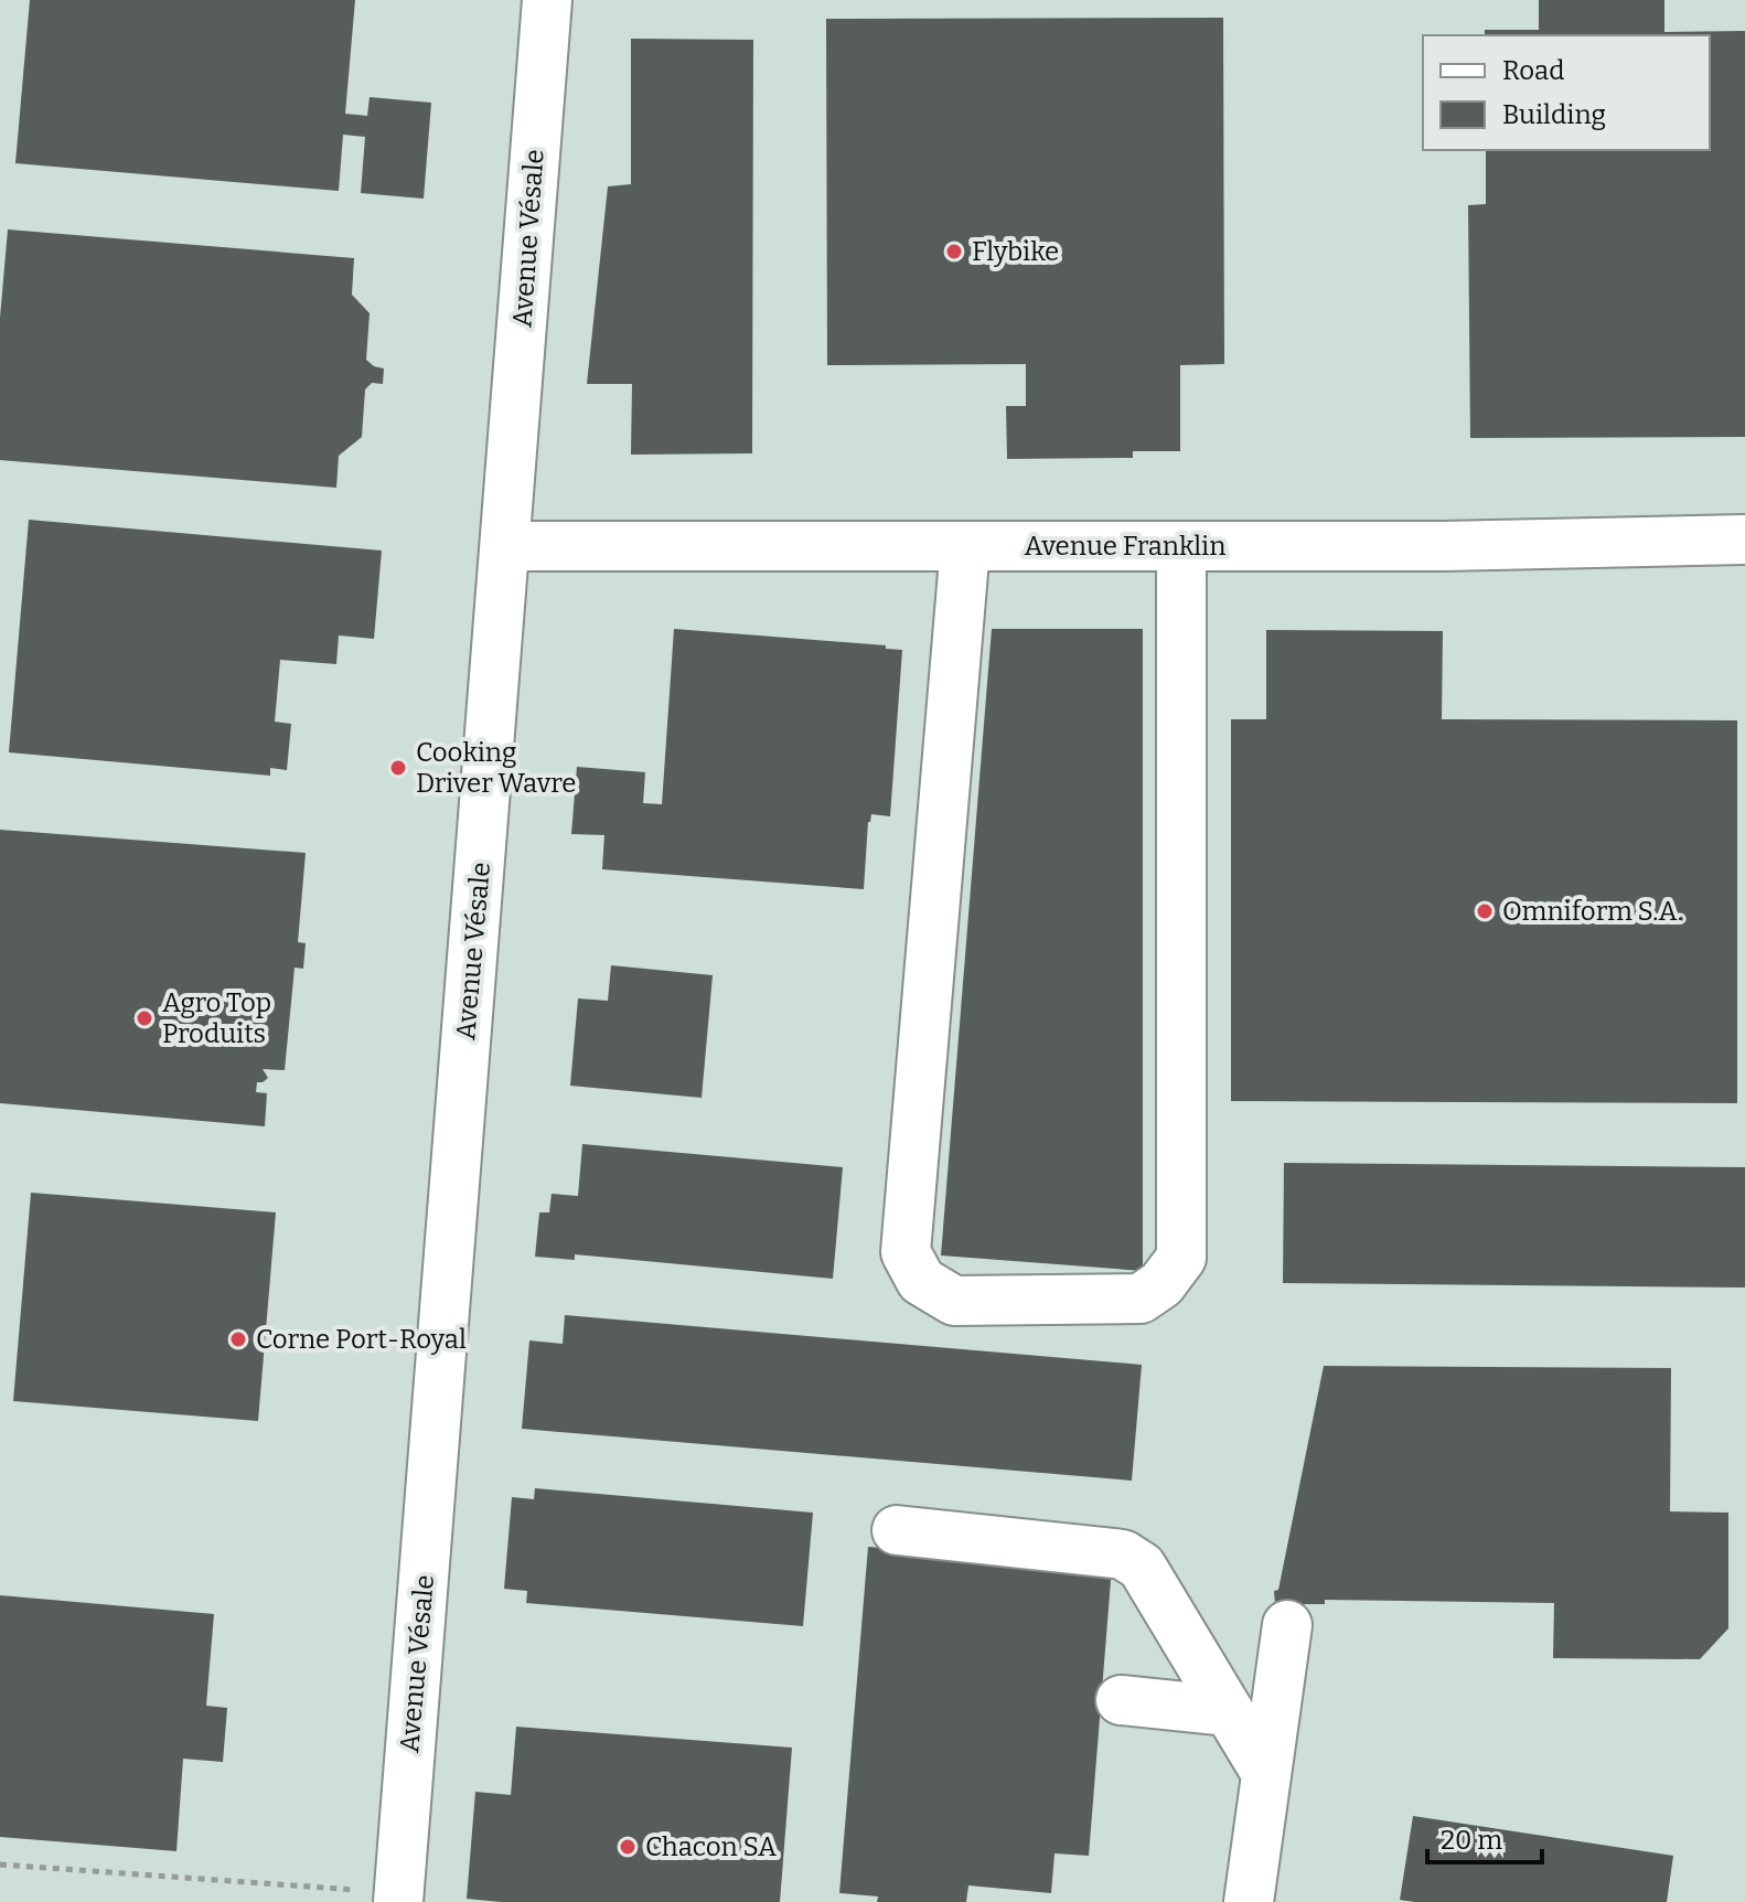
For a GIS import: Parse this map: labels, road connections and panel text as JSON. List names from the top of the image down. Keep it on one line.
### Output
{"streets":{"street":["Avenue Vésale","Avenue Franklin"]},"crossings":[["Avenue Vésale","Avenue Franklin"]],"places":["Flybike","Cooking Driver Wavre","Omniform S.A.","Agro Top Produits","Corne Port-Royal","Chacon SA"],"legend":["Road","Building"],"scale_bar":"20 m"}
